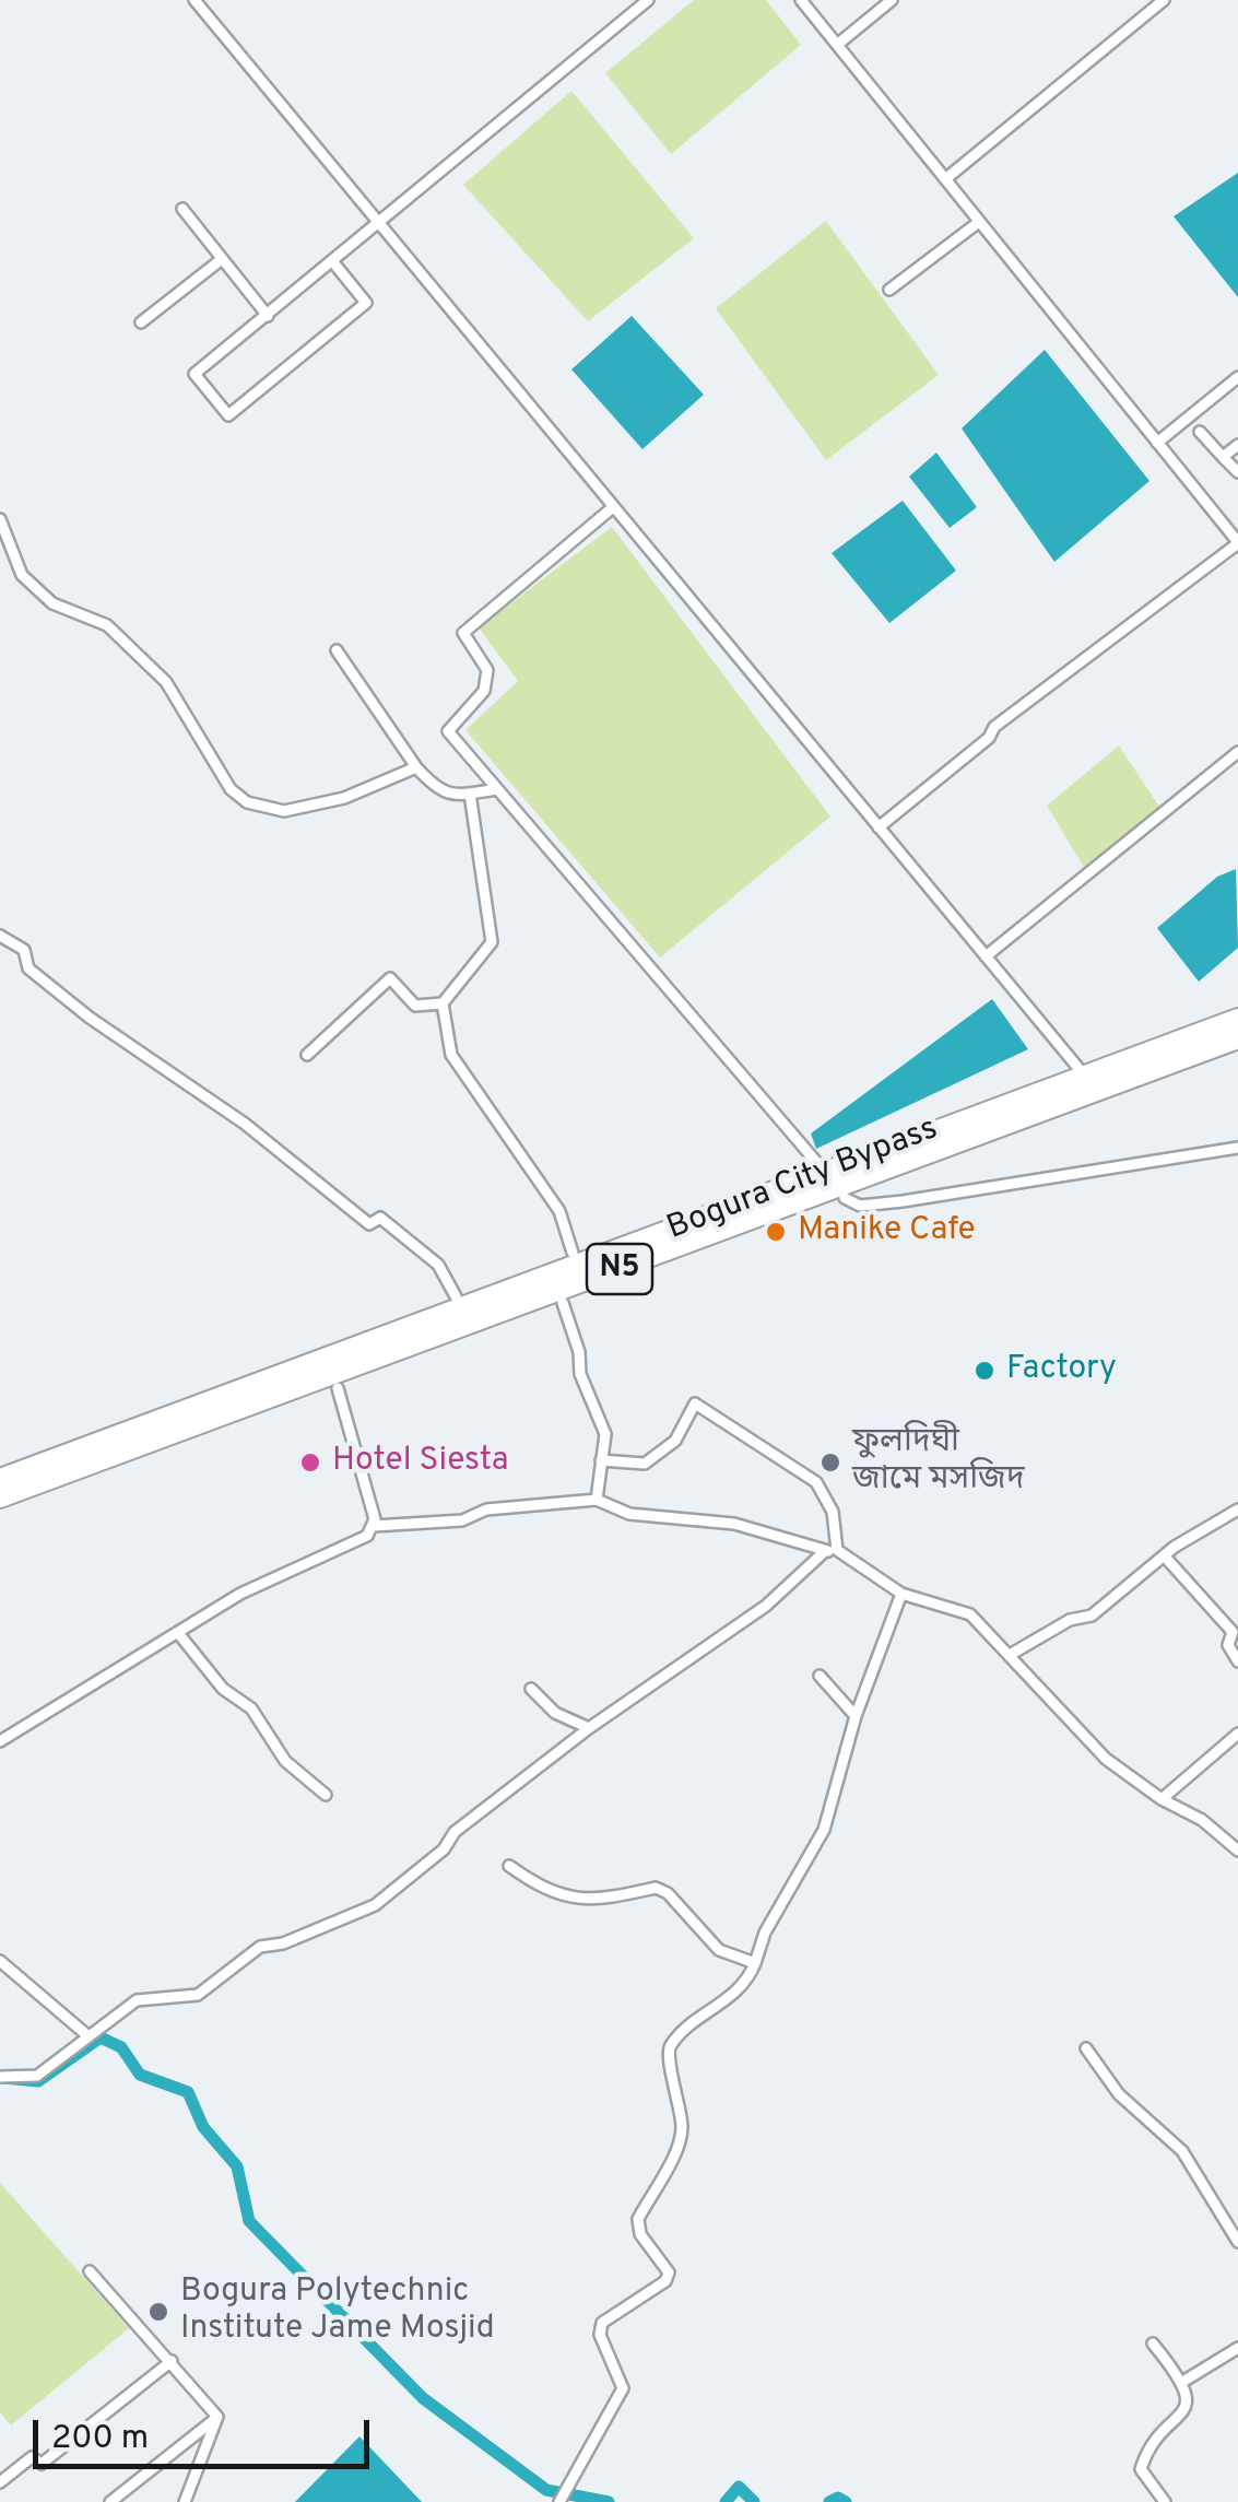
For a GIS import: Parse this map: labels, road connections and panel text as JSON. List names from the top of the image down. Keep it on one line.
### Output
{"streets":{"highway":["Bogura City Bypass","N5"]},"places":["Manike Cafe","Factory","Hotel Siesta","ফুলদিঘী জামে মসজিদ","Bogura Polytechnic Institute Jame Mosjid"],"scale_bar":"200 m"}
